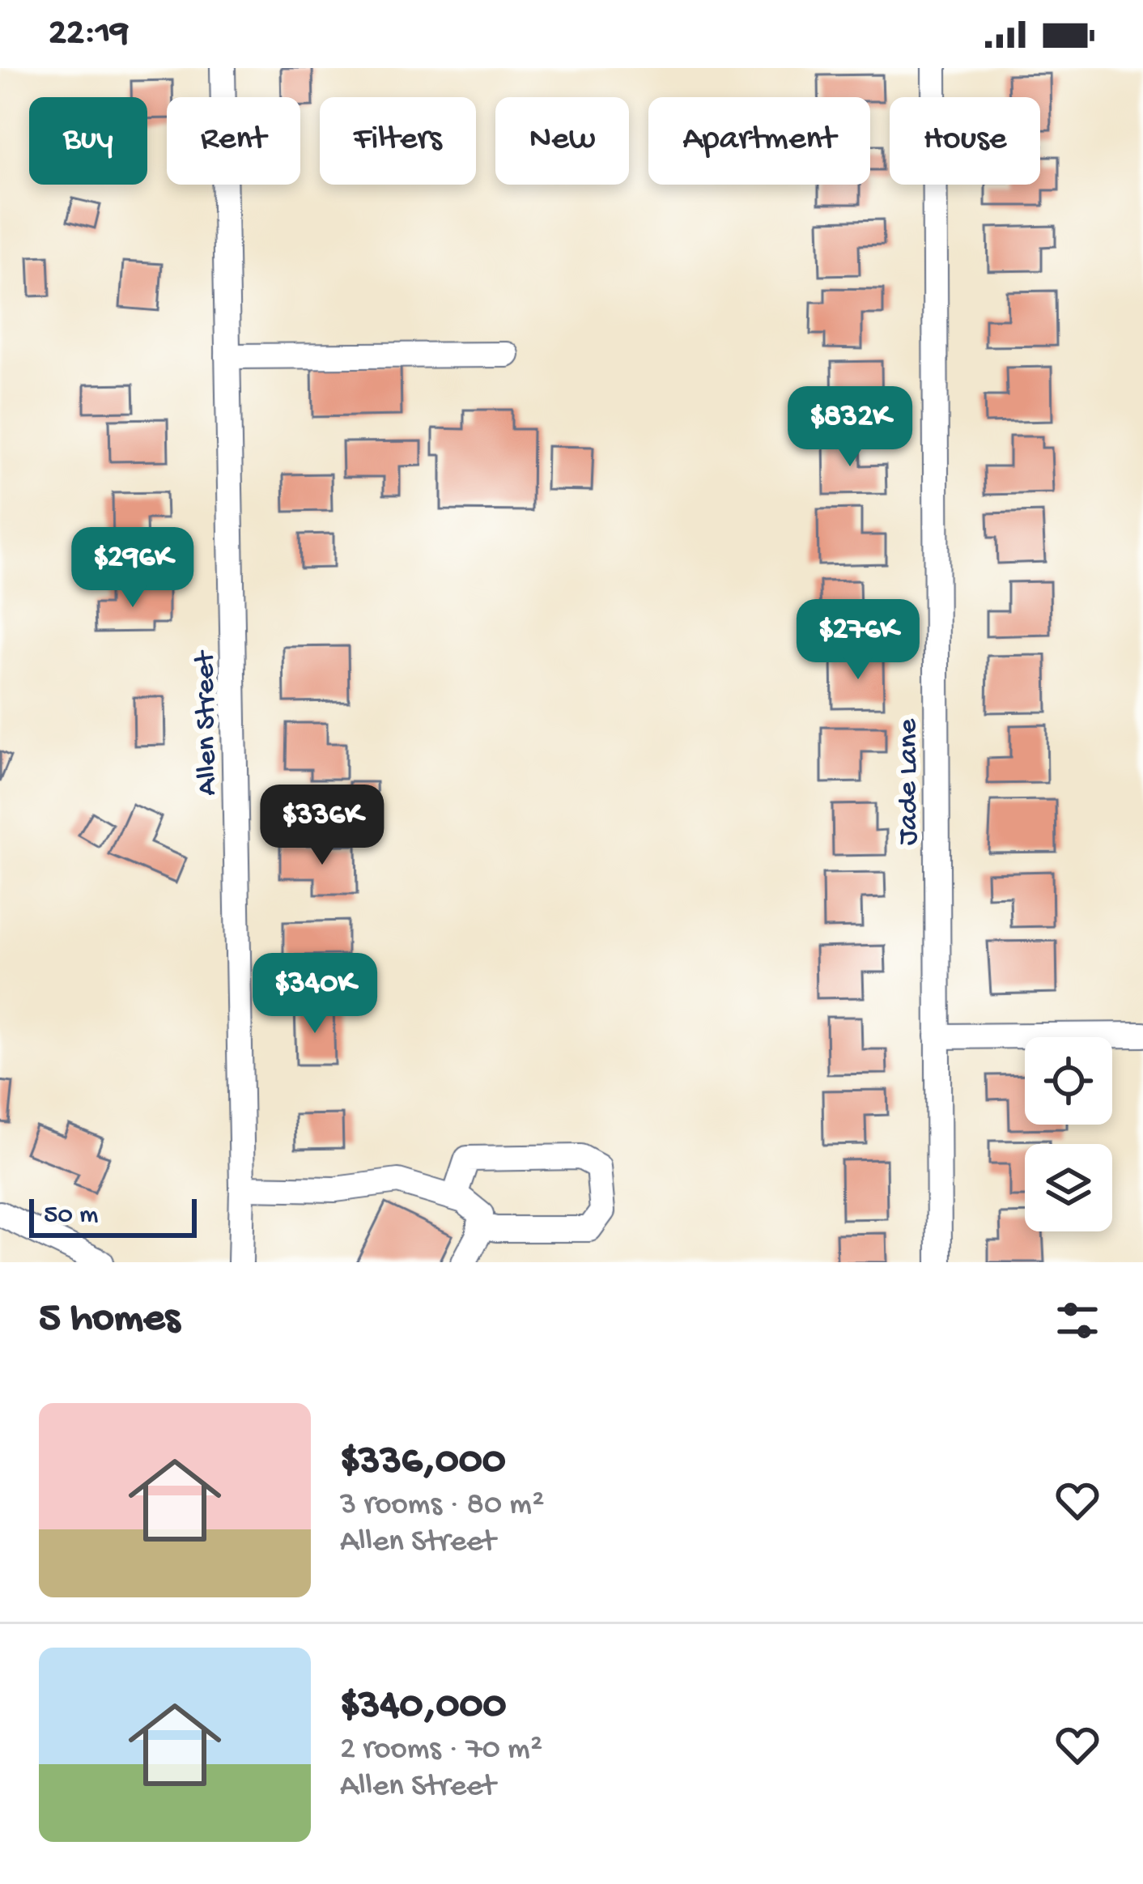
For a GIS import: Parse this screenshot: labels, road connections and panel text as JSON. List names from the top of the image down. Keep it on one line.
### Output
{"streets":{"street":["Allen Street","Jade Lane"]},"scale_bar":"50 m","page":{"status":"22:19","chip":["Buy","Rent","Filters","New","Apartment","House"],"price":["$832K","$296K","$276K","$336K","$340K"],"scale":"50 m","heading":"5 homes","list":[{"name":"$336,000","note":"3 rooms · 80 m² · Allen Street"},{"name":"$340,000","note":"2 rooms · 70 m² · Allen Street"}]}}
